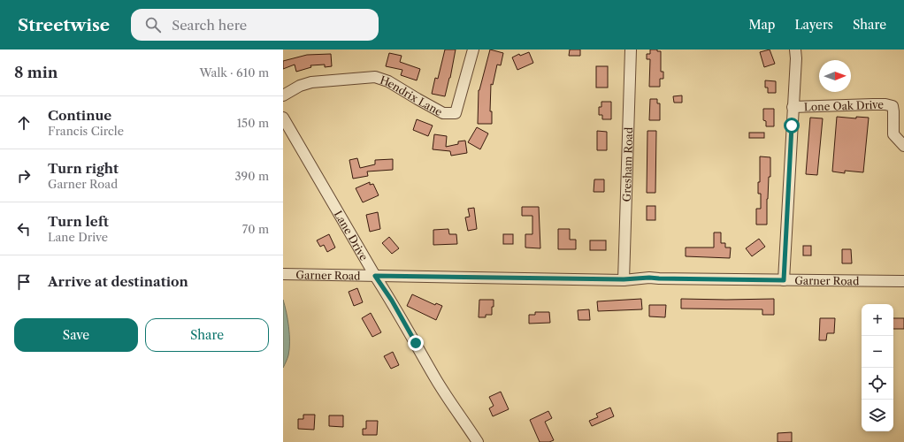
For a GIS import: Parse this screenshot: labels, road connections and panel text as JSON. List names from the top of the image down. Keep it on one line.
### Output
{"streets":{"street":["Hendrix Lane","Lone Oak Drive","Gresham Road","Lane Drive","Garner Road"]},"crossings":[["Gresham Road","Garner Road"],["Lane Drive","Garner Road"]],"north":"right","page":{"header":"Streetwise","search":"Search here","nav":["Map","Layers","Share"],"heading":["8 min","Walk · 610 m"],"list":[["Continue","Francis Circle","150 m"],["Turn right","Garner Road","390 m"],["Turn left","Lane Drive","70 m"],"Arrive at destination"],"map_buttons":["+","−"],"buttons":["Save","Share"]}}
